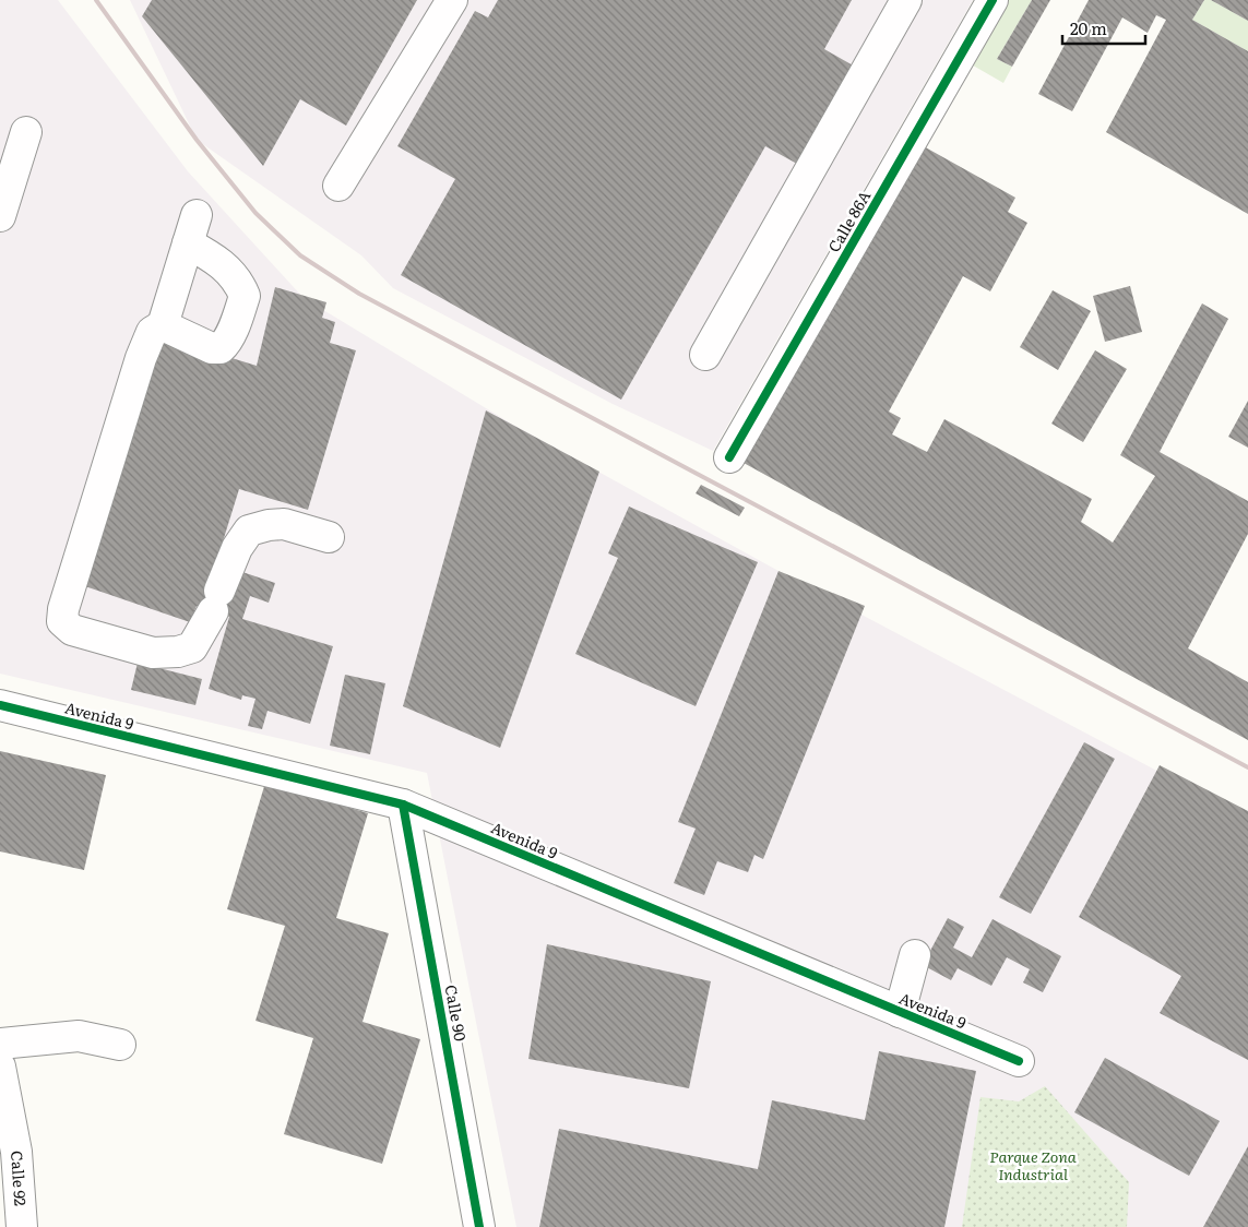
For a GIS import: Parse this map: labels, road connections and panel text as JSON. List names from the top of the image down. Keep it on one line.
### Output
{"streets":{"street":["Calle 86A","Avenida 9","Calle 90","Calle 92"]},"crossings":[["Avenida 9","Calle 90"]],"parks":["Parque Zona Industrial"],"scale_bar":"20 m"}
